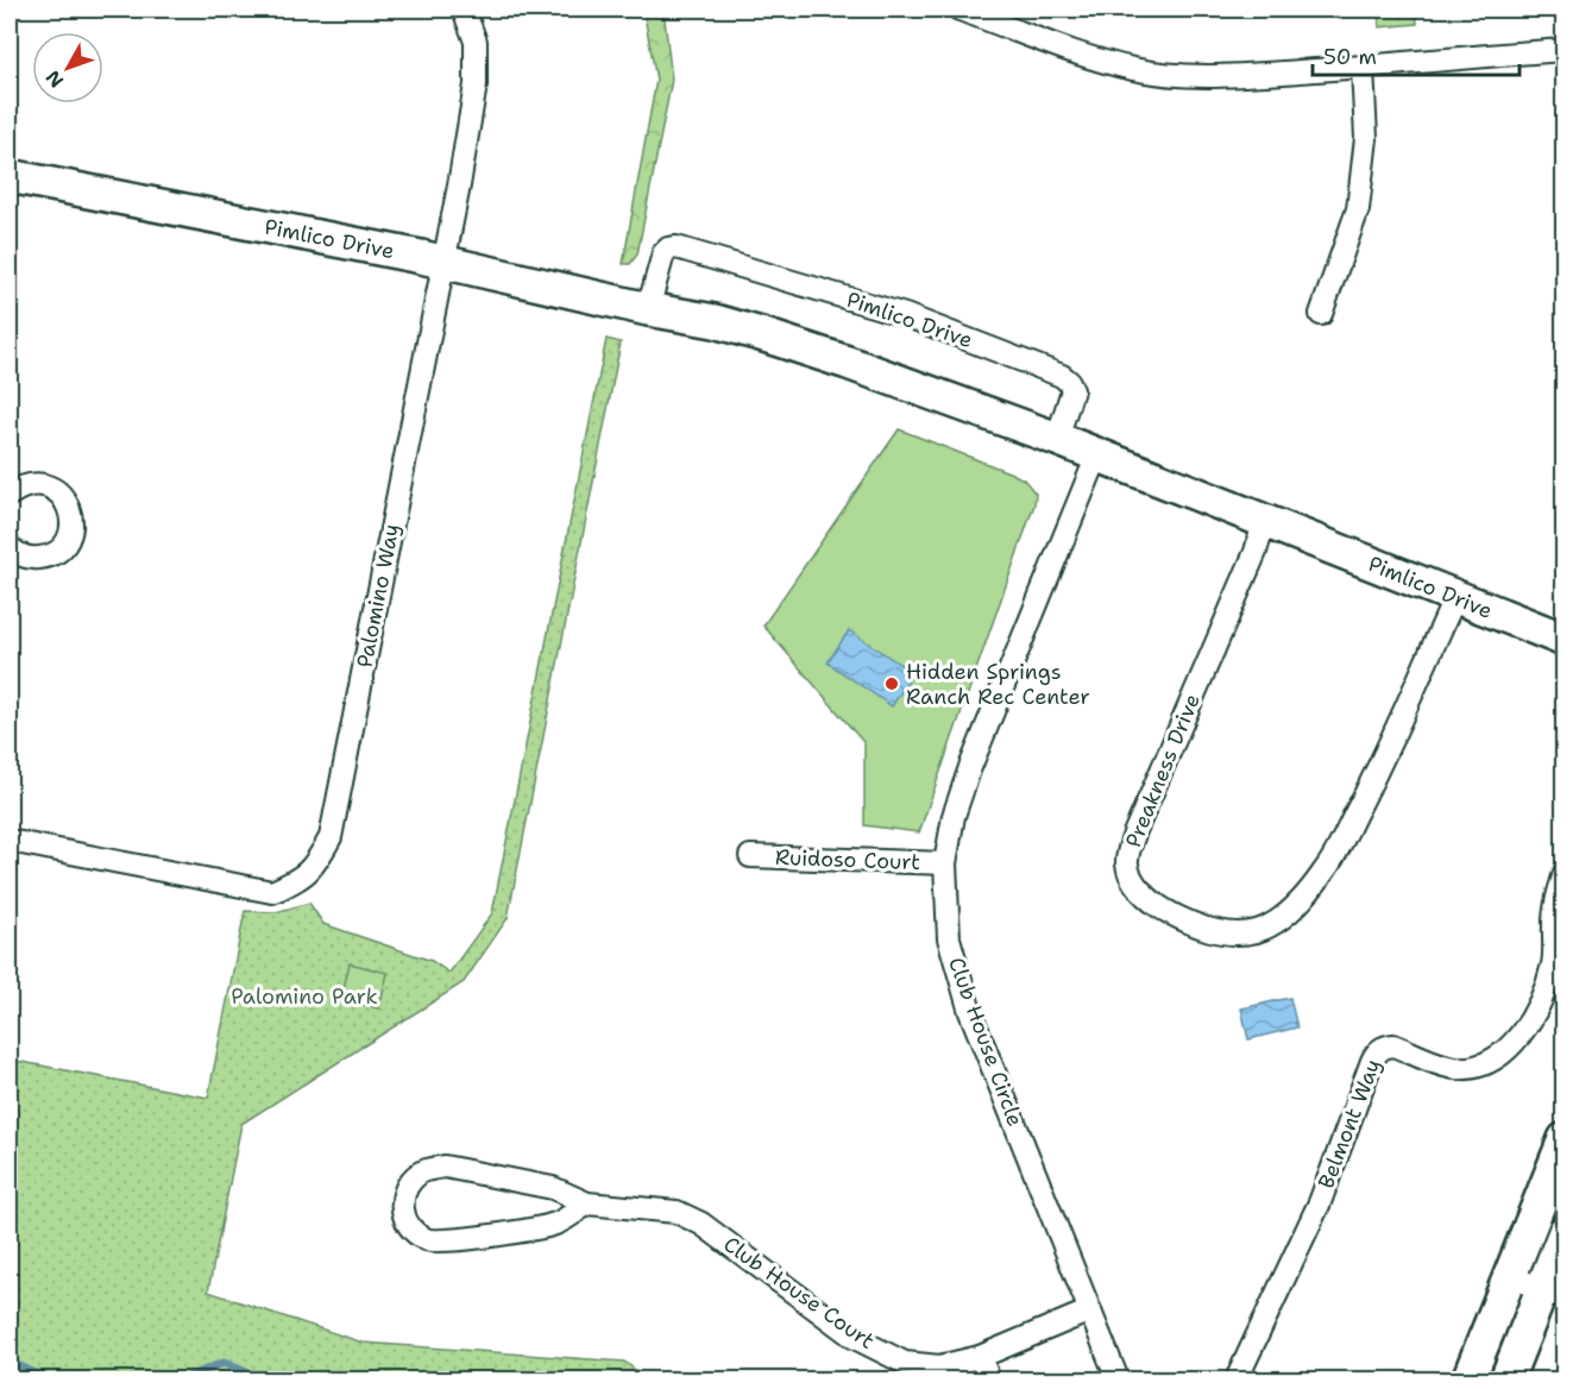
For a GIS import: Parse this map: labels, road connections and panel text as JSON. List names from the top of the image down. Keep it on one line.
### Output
{"streets":{"street":["Pimlico Drive","Palomino Way","Preakness Drive","Ruidoso Court","Club House Circle","Belmont Way","Club House Court"]},"crossings":[["Pimlico Drive","Palomino Way"],["Pimlico Drive","Preakness Drive"],["Pimlico Drive","Club House Circle"],["Ruidoso Court","Club House Circle"],["Club House Circle","Club House Court"]],"parks":["Palomino Park"],"places":["Hidden Springs Ranch Rec Center"],"scale_bar":"50 m","north":"bottom left"}
